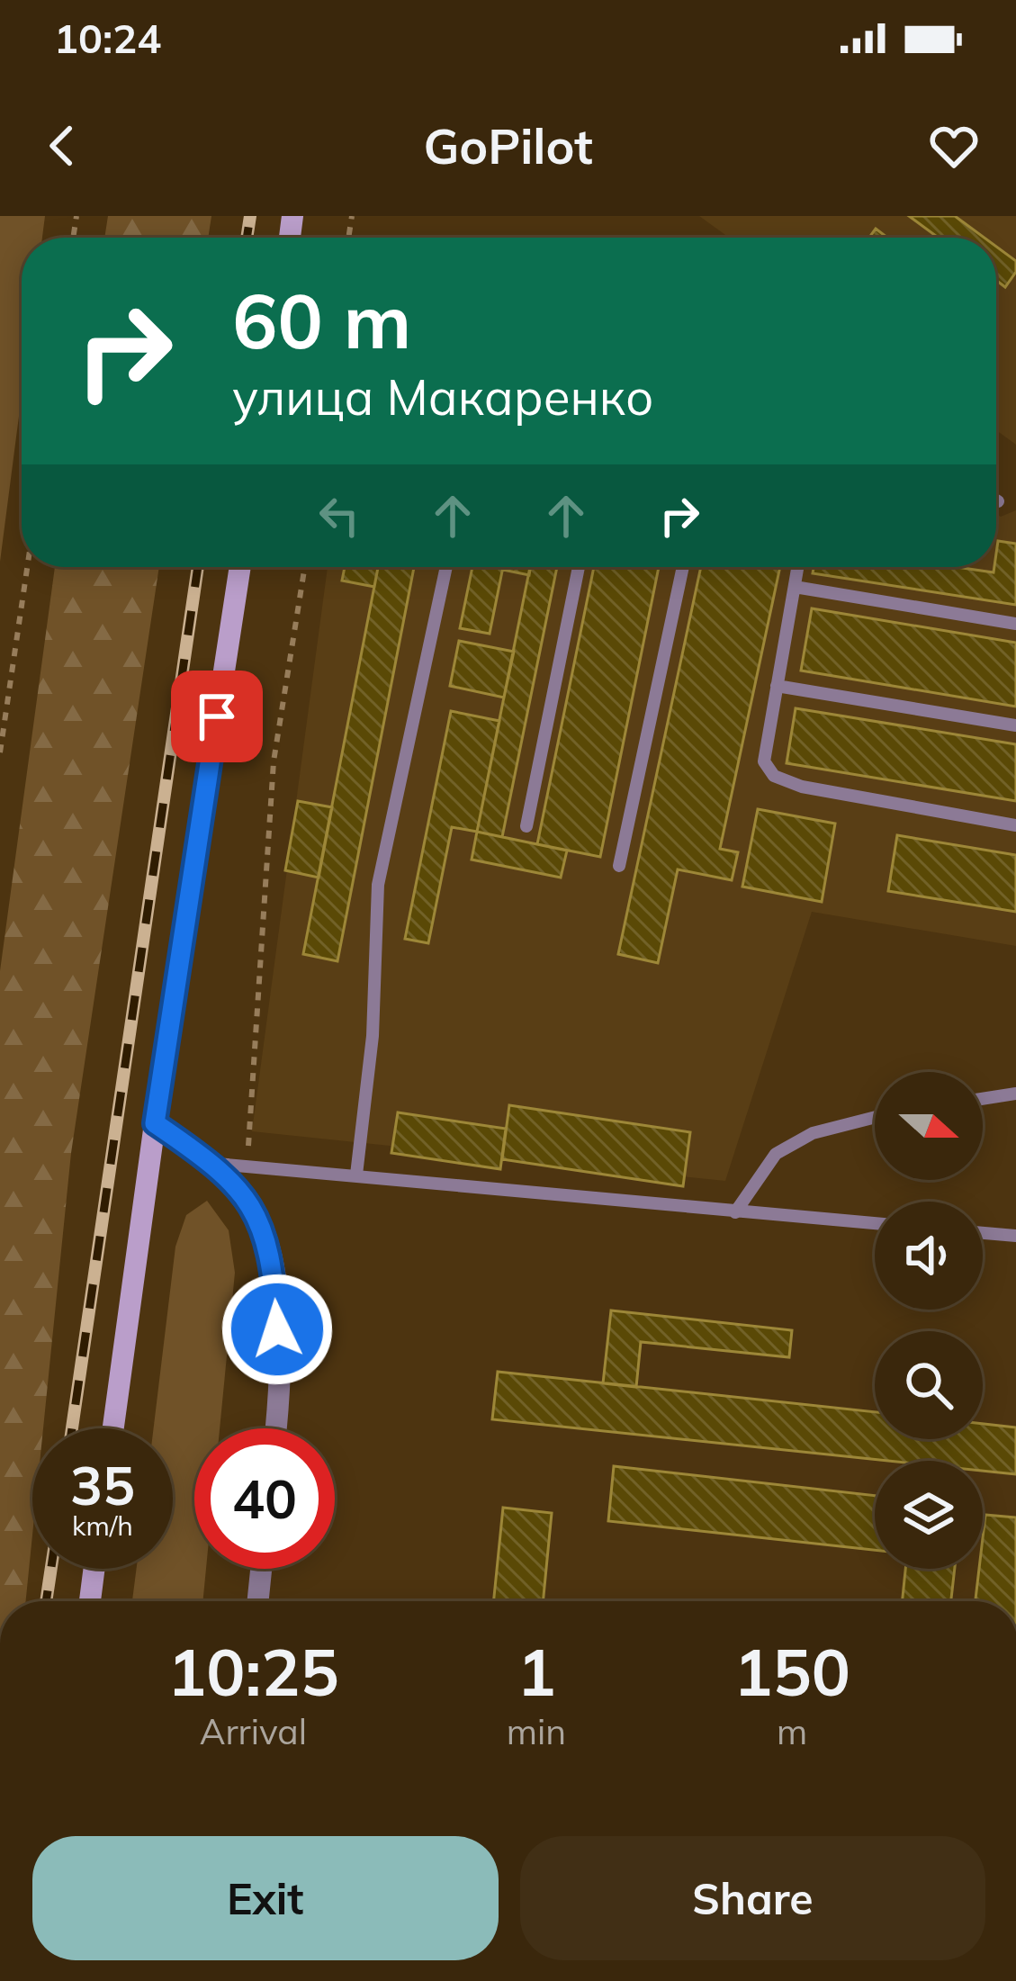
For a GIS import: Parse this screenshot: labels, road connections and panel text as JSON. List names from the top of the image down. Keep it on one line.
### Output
{"north":"right","page":{"status":"10:24","header":"GoPilot","turn":["60 m","улица Макаренко"],"speed":"35 km/h","limit":"40","eta":["10:25","Arrival","1","min","150","m"],"buttons":["Exit","Share"]}}
